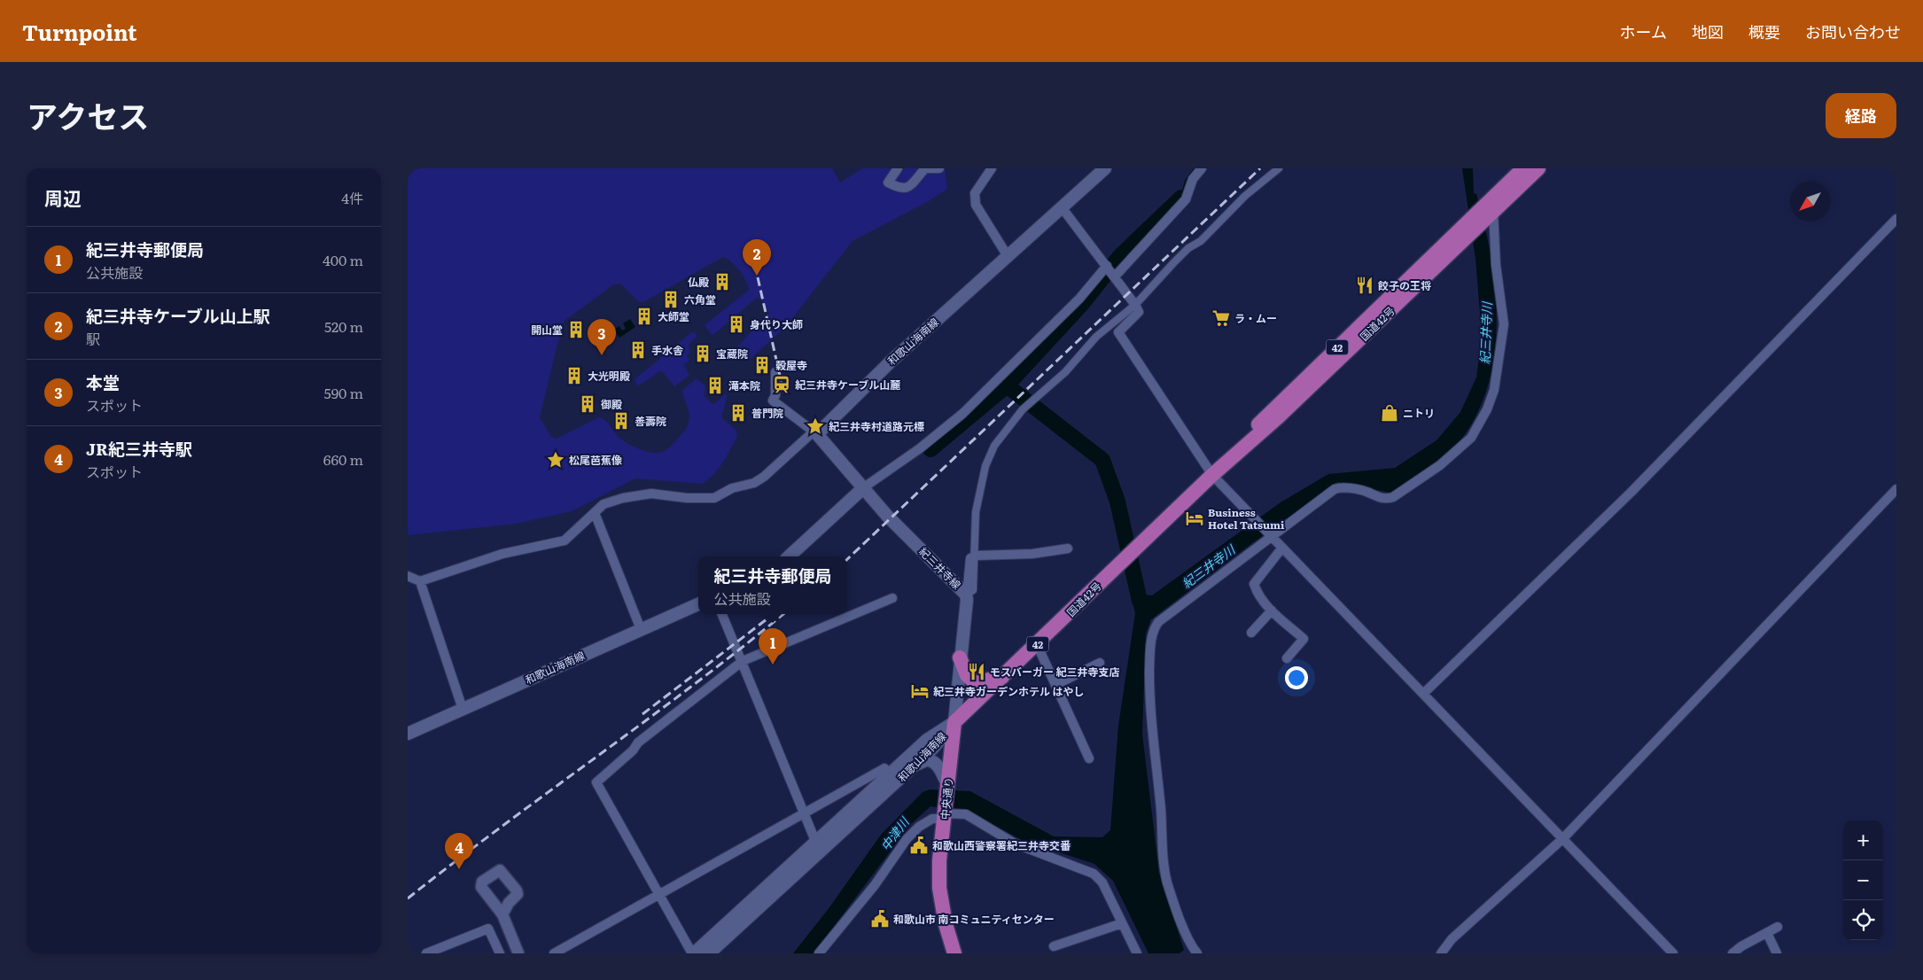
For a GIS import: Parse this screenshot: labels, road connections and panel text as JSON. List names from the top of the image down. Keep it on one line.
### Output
{"streets":{"highway":["国道42号","42","中央通り"],"main road":["和歌山海南線","紀三井寺線"]},"crossings":[["国道42号","和歌山海南線"],["国道42号","紀三井寺線"],["国道42号","中央通り"],["和歌山海南線","紀三井寺線"],["和歌山海南線","中央通り"],["紀三井寺線","中央通り"]],"water":["紀三井寺川","中津川"],"places":{"building":["仏殿","六角堂","大師堂","身代り大師","開山堂","手水舎","宝蔵院","穀屋寺","大光明殿","滝本院","御殿","普門院","善壽院"],"restaurant":["餃子の王将","モスバーガー 紀三井寺支店"],"supermarket":["ラ・ムー"],"station":["紀三井寺ケーブル山麓"],"shop":["ニトリ"],"place":["紀三井寺村道路元標","松尾芭蕉像"],"hotel":["Business Hotel Tatsumi","紀三井寺ガーデンホテル はやし"],"public building":["和歌山西警察署紀三井寺交番","和歌山市 南コミュニティセンター"]},"north":"bottom left","page":{"header":"Turnpoint","nav":["ホーム","地図","概要","お問い合わせ"],"title":"アクセス","buttons":"経路","heading":["周辺","4件"],"list":[{"mark":"1","name":"紀三井寺郵便局","note":"公共施設","value":"400 m"},{"mark":"2","name":"紀三井寺ケーブル山上駅","note":"駅","value":"520 m"},{"mark":"3","name":"本堂","note":"スポット","value":"590 m"},{"mark":"4","name":"JR紀三井寺駅","note":"スポット","value":"660 m"}],"pins":["2","3","1","4"],"popup":["紀三井寺郵便局","公共施設"],"map_buttons":["+","−"]}}
